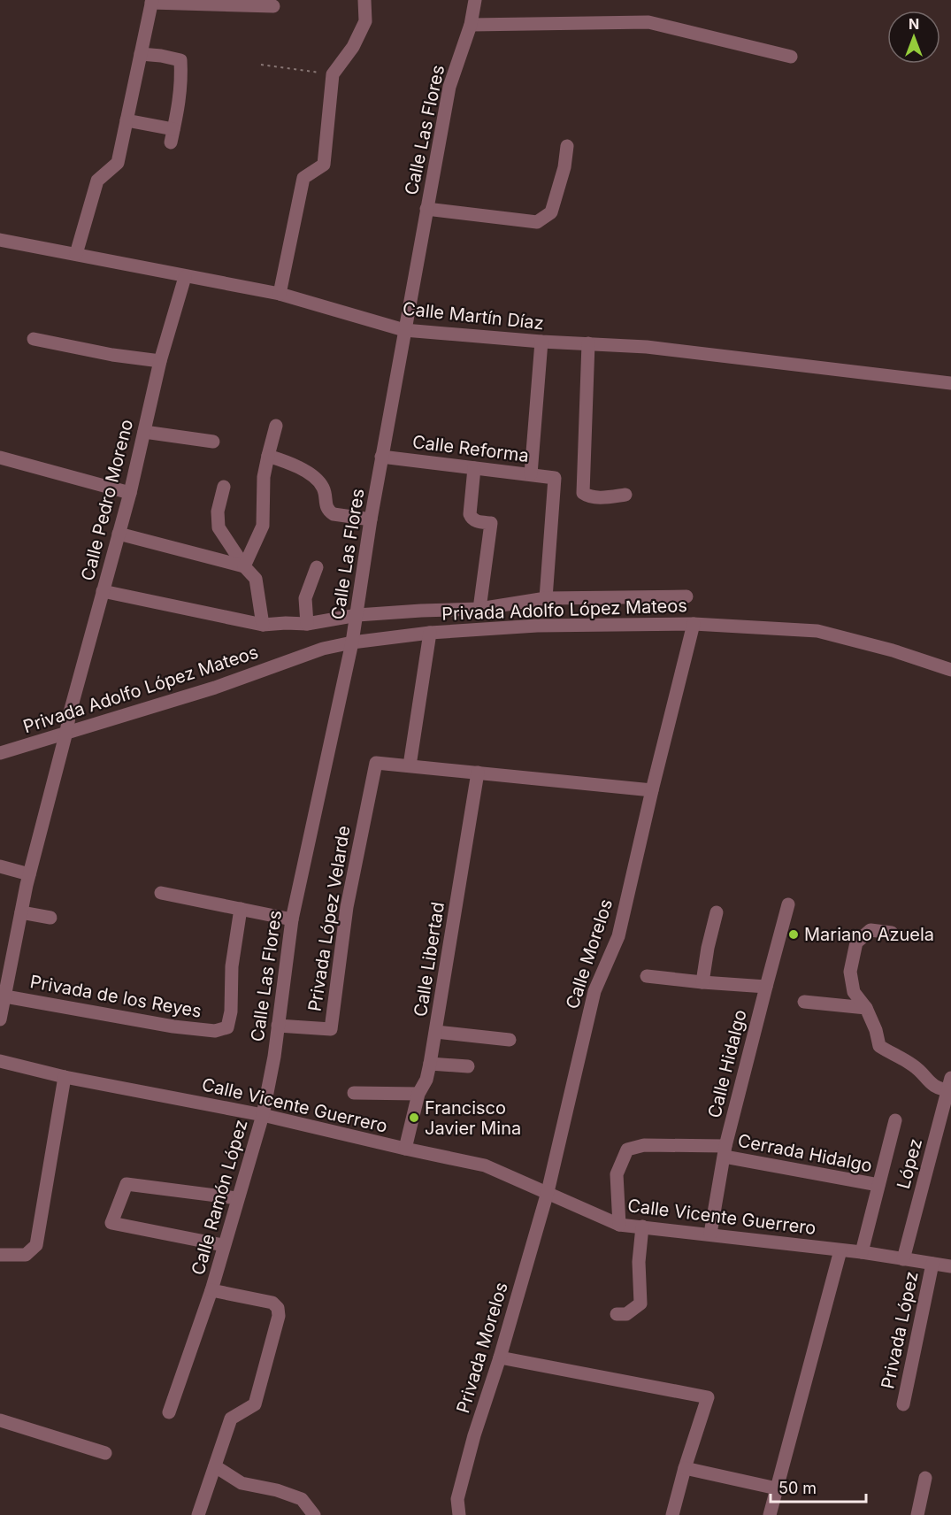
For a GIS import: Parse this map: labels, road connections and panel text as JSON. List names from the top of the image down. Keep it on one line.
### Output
{"streets":{"street":["Calle Las Flores","Calle Martín Díaz","Calle Reforma","Calle Pedro Moreno","Privada Adolfo López Mateos","Privada López Velarde","Calle Morelos","Calle Libertad","Privada de los Reyes","Calle Hidalgo","Calle Vicente Guerrero","Cerrada Hidalgo","López","Calle Ramón López","Privada López","Privada Morelos"]},"crossings":[["Calle Las Flores","Calle Martín Díaz"],["Calle Las Flores","Calle Reforma"],["Calle Las Flores","Privada Adolfo López Mateos"],["Calle Las Flores","Privada López Velarde"],["Calle Las Flores","Calle Vicente Guerrero"],["Calle Las Flores","Calle Ramón López"],["Calle Martín Díaz","Calle Pedro Moreno"],["Calle Pedro Moreno","Privada Adolfo López Mateos"],["Calle Pedro Moreno","Privada de los Reyes"],["Privada Adolfo López Mateos","Calle Morelos"],["Calle Morelos","Calle Vicente Guerrero"],["Calle Morelos","Privada Morelos"],["Calle Libertad","Calle Vicente Guerrero"],["Calle Hidalgo","Calle Vicente Guerrero"],["Calle Hidalgo","Cerrada Hidalgo"],["Calle Vicente Guerrero","Cerrada Hidalgo"],["Calle Vicente Guerrero","López"],["Calle Vicente Guerrero","Calle Ramón López"],["Calle Vicente Guerrero","Privada López"],["Calle Vicente Guerrero","Privada Morelos"]],"places":["Mariano Azuela","Francisco Javier Mina"],"scale_bar":"50 m","north":"top"}
